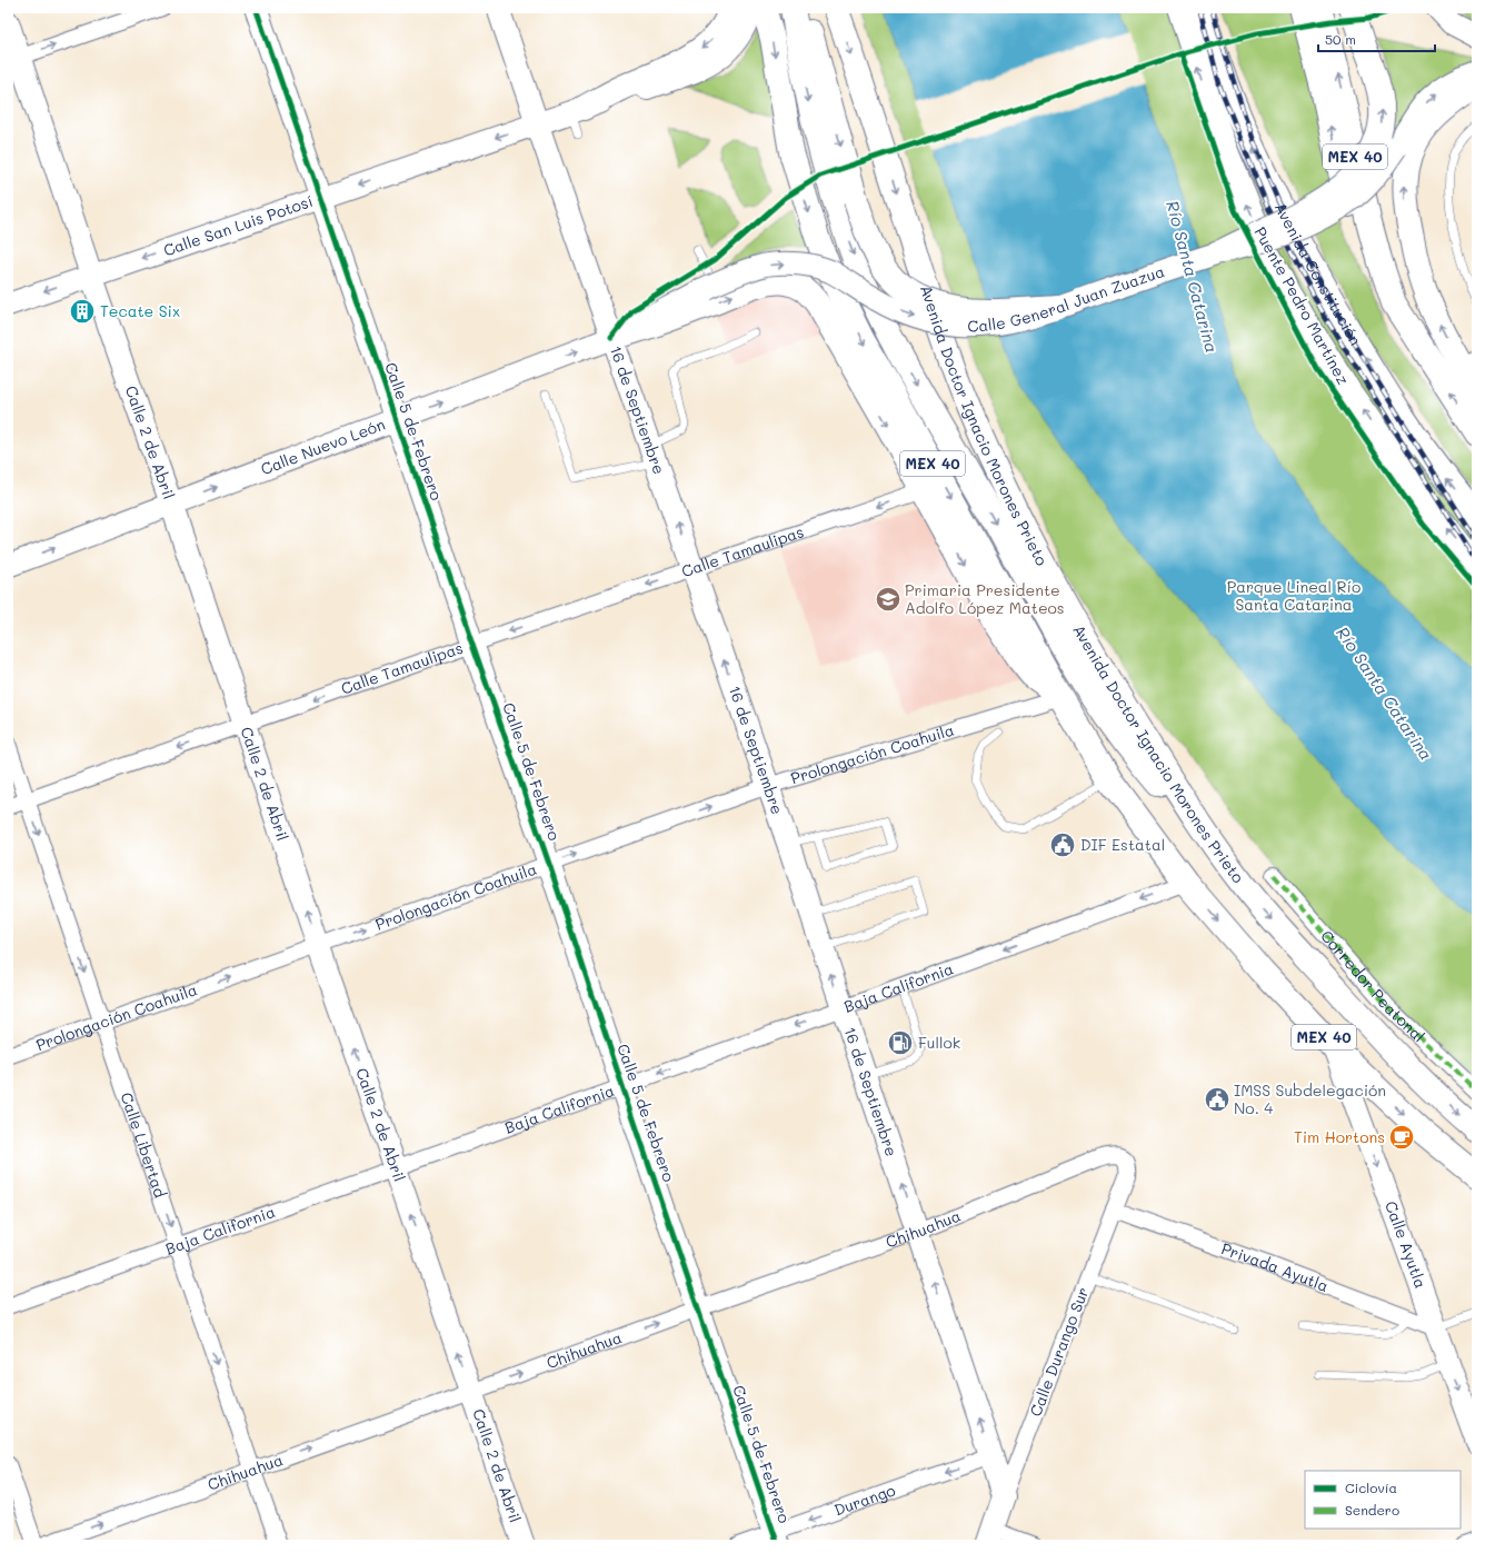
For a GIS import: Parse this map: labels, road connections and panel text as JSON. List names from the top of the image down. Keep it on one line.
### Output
{"streets":{"highway":["MEX 40","Avenida Constitución","Avenida Doctor Ignacio Morones Prieto"],"street":["Calle San Luis Potosí","Calle General Juan Zuazua","16 de Septiembre","Calle 5 de Febrero","Calle 2 de Abril","Calle Nuevo León","Calle Tamaulipas","Prolongación Coahuila","Corredor Peatonal","Baja California","Calle Libertad","Chihuahua","Calle Ayutla","Privada Ayutla","Calle Durango Sur","Durango"],"cycle path":["Puente Pedro Martínez"]},"crossings":[["MEX 40","Prolongación Coahuila"],["MEX 40","Baja California"],["MEX 40","Calle Ayutla"],["Calle San Luis Potosí","16 de Septiembre"],["Calle San Luis Potosí","Calle 5 de Febrero"],["Calle San Luis Potosí","Calle 2 de Abril"],["Calle General Juan Zuazua","Calle Nuevo León"],["16 de Septiembre","Calle Nuevo León"],["16 de Septiembre","Calle Tamaulipas"],["16 de Septiembre","Prolongación Coahuila"],["16 de Septiembre","Baja California"],["16 de Septiembre","Chihuahua"],["16 de Septiembre","Calle Durango Sur"],["16 de Septiembre","Durango"],["Calle 5 de Febrero","Calle Nuevo León"],["Calle 5 de Febrero","Calle Tamaulipas"],["Calle 5 de Febrero","Prolongación Coahuila"],["Calle 5 de Febrero","Baja California"],["Calle 5 de Febrero","Chihuahua"],["Calle 5 de Febrero","Durango"],["Calle 2 de Abril","Calle Nuevo León"],["Calle 2 de Abril","Calle Tamaulipas"],["Calle 2 de Abril","Prolongación Coahuila"],["Calle 2 de Abril","Baja California"],["Calle 2 de Abril","Chihuahua"],["Calle Tamaulipas","Calle Libertad"],["Prolongación Coahuila","Calle Libertad"],["Baja California","Calle Libertad"],["Calle Libertad","Chihuahua"],["Chihuahua","Calle Durango Sur"],["Calle Ayutla","Privada Ayutla"],["Privada Ayutla","Calle Durango Sur"]],"one_way":["Calle San Luis Potosí","Calle General Juan Zuazua","16 de Septiembre","Calle 2 de Abril","Calle Nuevo León","Calle Tamaulipas","Prolongación Coahuila","Baja California","Calle Libertad","Chihuahua","Calle Ayutla","Durango"],"water":["Río Santa Catarina"],"parks":["Parque Lineal Río Santa Catarina"],"places":{"building":["Tecate Six"],"school or university":["Primaria Presidente Adolfo López Mateos"],"public building":["DIF Estatal","IMSS Subdelegación No. 4"],"fuel station":["Fullok"],"cafe":["Tim Hortons"]},"legend":["Ciclovía","Sendero"],"scale_bar":"50 m"}
